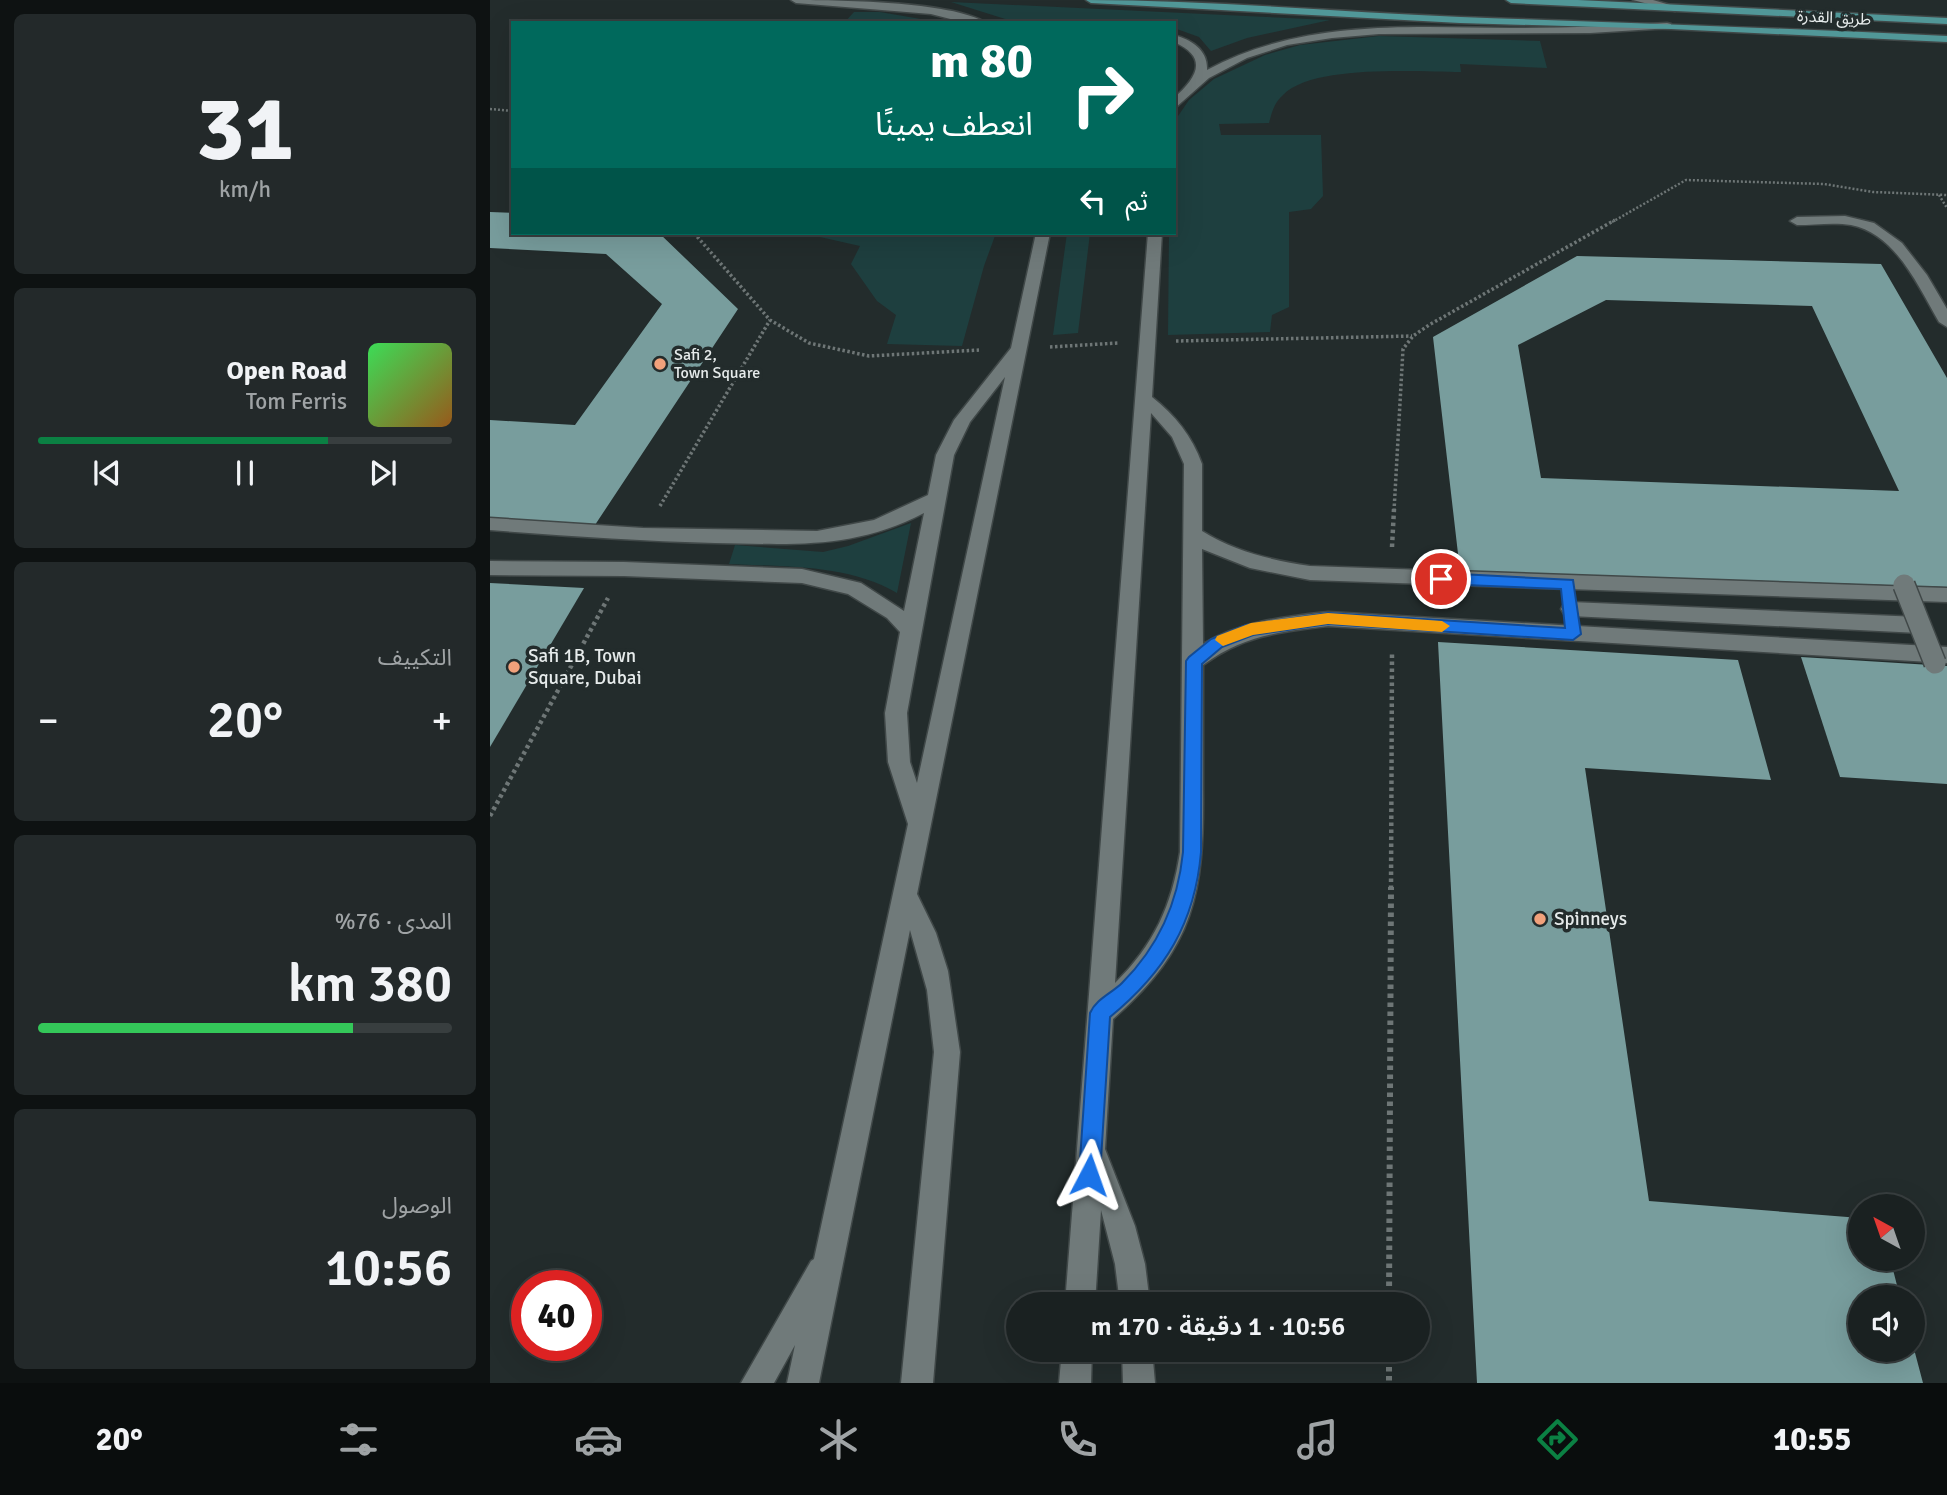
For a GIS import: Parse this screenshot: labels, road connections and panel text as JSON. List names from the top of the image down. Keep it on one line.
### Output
{"streets":{"main road":["طريق القدرة"]},"places":["Safi 2, Town Square","Safi 1B, Town Square, Dubai","Spinneys"],"north":"top left","page":{"tile":[["31","km/h"],"التكييف",["المدى · 76%","380 km"],["الوصول","10:56"]],"turn":["80 m","انعطف يمينًا"],"then":"ثم","song":["Open Road","Tom Ferris"],"heat":["−","20°","+"],"limit":"40","trip":"10:56 · 1 دقيقة · 170 m","tabs":["10:55","20°"]}}
